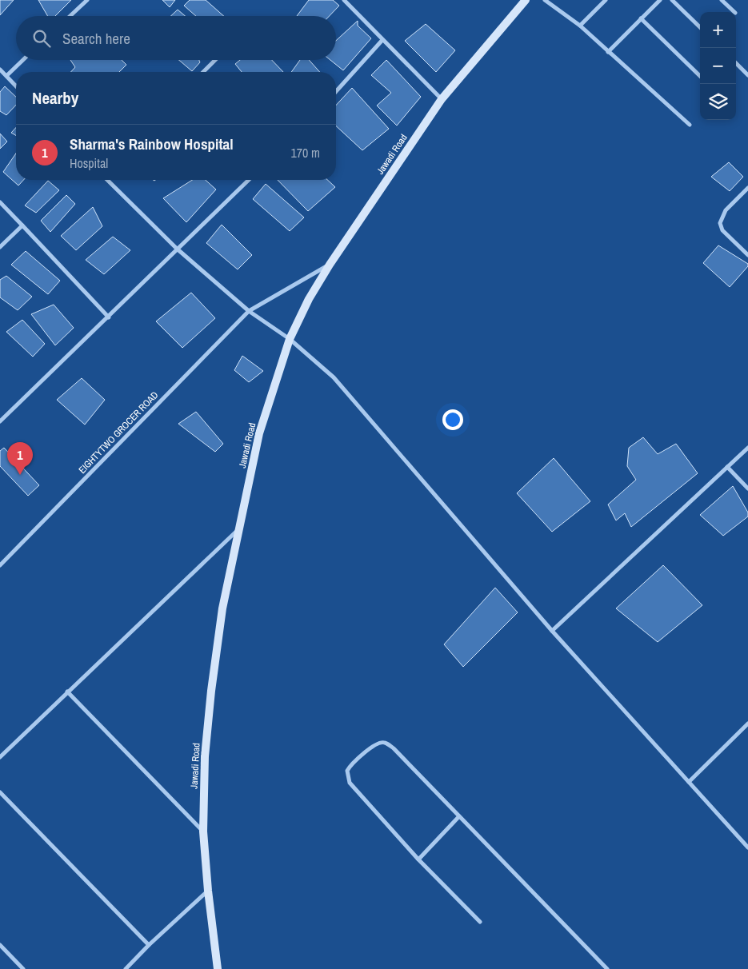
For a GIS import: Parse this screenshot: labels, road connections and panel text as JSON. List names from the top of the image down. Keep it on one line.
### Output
{"streets":{"street":["Jawadi Road","EIGHTYTWO GROCER ROAD"]},"crossings":[["Jawadi Road","EIGHTYTWO GROCER ROAD"]],"page":{"map_buttons":["+","−"],"search":"Search here","heading":"Nearby","list":[{"mark":"1","name":"Sharma's Rainbow Hospital","note":"Hospital","value":"170 m"}],"pins":"1"}}
